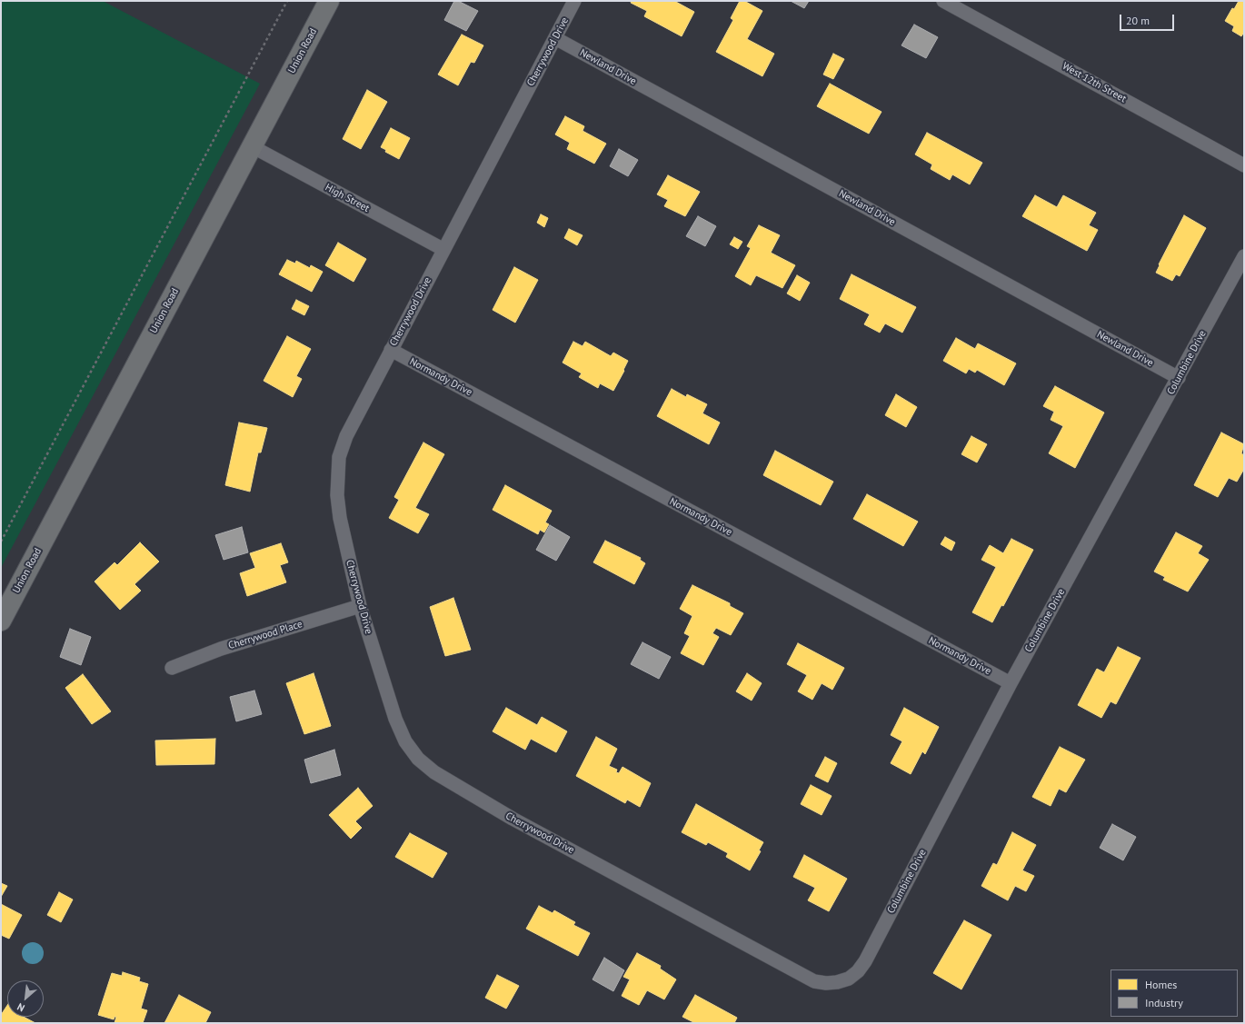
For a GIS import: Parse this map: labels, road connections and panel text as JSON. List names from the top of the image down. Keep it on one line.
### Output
{"streets":{"main road":["Union Road"],"street":["Cherrywood Drive","Newland Drive","West 12th Street","High Street","Columbine Drive","Normandy Drive","Cherrywood Place"]},"crossings":[["Union Road","High Street"],["Cherrywood Drive","Newland Drive"],["Cherrywood Drive","High Street"],["Cherrywood Drive","Columbine Drive"],["Cherrywood Drive","Normandy Drive"],["Cherrywood Drive","Cherrywood Place"],["Newland Drive","Columbine Drive"],["Columbine Drive","Normandy Drive"]],"legend":["Homes","Industry"],"scale_bar":"20 m","north":"bottom left"}
